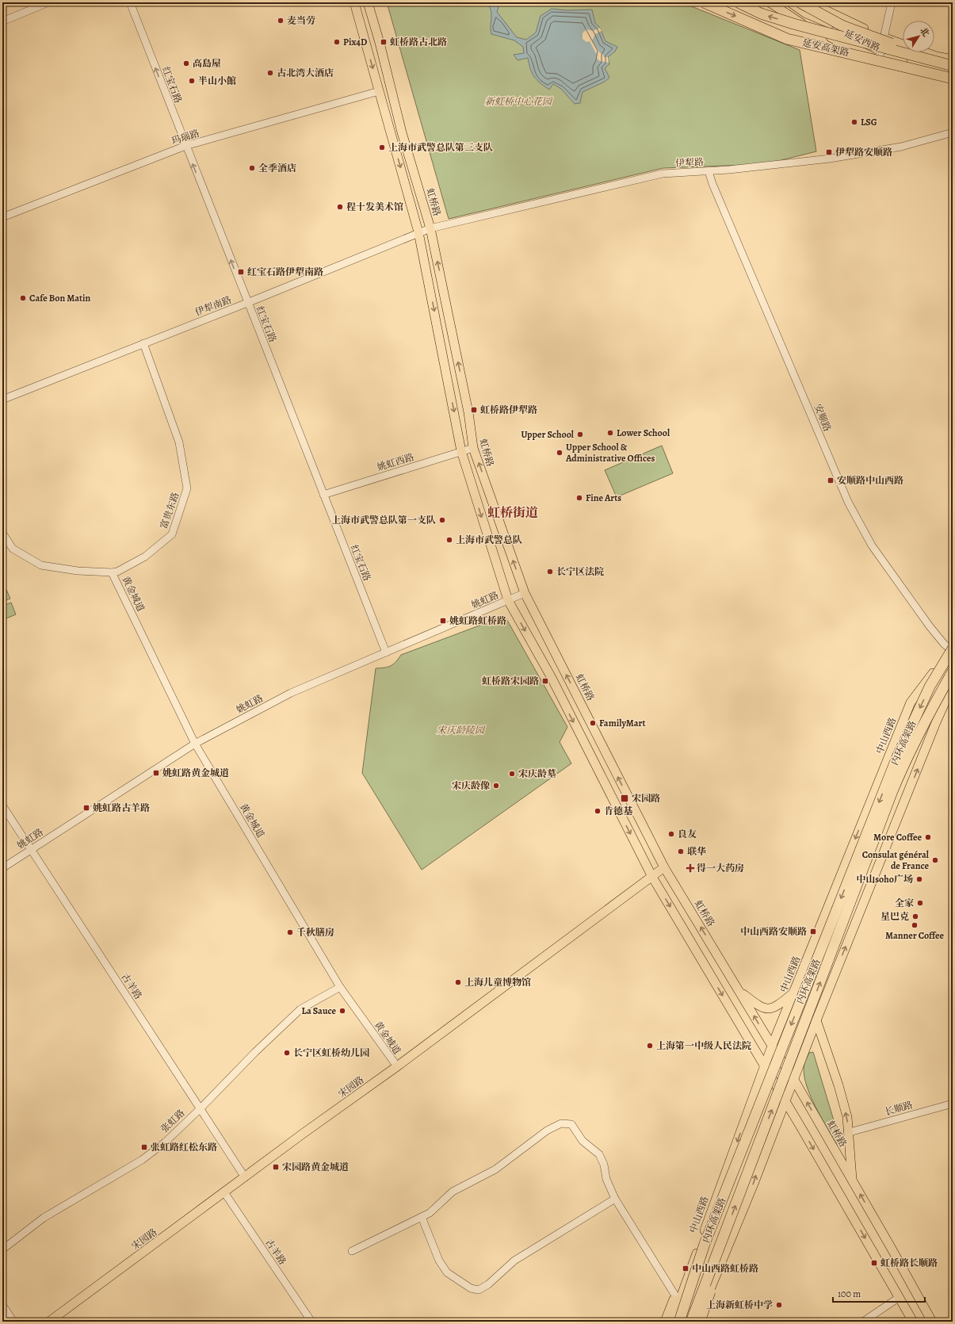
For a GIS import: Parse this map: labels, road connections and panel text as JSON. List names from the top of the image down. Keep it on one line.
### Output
{"streets":{"highway":["延安高架路","内环高架路"],"main road":["延安西路","虹桥路","中山西路","宋园路"],"street":["红宝石路","玛瑙路","伊犁路","伊犁南路","安顺路","姚虹西路","富贵东路","黄金城道","姚虹路","古羊路","长顺路","张虹路"]},"crossings":[["延安西路","延安高架路"],["红宝石路","玛瑙路"],["红宝石路","伊犁南路"],["红宝石路","姚虹西路"],["红宝石路","姚虹路"],["伊犁路","虹桥路"],["伊犁路","伊犁南路"],["伊犁路","安顺路"],["虹桥路","伊犁南路"],["虹桥路","姚虹西路"],["虹桥路","姚虹路"],["虹桥路","中山西路"],["虹桥路","宋园路"],["伊犁南路","富贵东路"],["安顺路","中山西路"],["安顺路","内环高架路"],["富贵东路","黄金城道"],["黄金城道","姚虹路"],["黄金城道","宋园路"],["黄金城道","张虹路"],["姚虹路","古羊路"],["中山西路","内环高架路"],["古羊路","宋园路"],["古羊路","张虹路"]],"one_way":["红宝石路"],"districts":["虹桥街道"],"parks":["新虹桥中心花园","宋庆龄陵园"],"places":{"other":["麦当劳","Pix4D","高島屋","古北湾大酒店","半山小館","LSG","上海市武警总队第三支队","全季酒店","程十发美术馆","Cafe Bon Matin","Lower School","Upper School","Upper School & Administrative Offices","Fine Arts","上海市武警总队第一支队","上海市武警总队","长宁区法院","FamilyMart","宋庆龄墓","宋庆龄像","肯德基","良友","More Coffee","联华","Consulat général de France","中山soho广场","全家","星巴克","Manner Coffee","千秋膳房","上海儿童博物馆","La Sauce","上海第一中级人民法院","长宁区虹桥幼儿园","上海新虹桥中学"],"transit":["虹桥路古北路","伊犁路安顺路","红宝石路伊犁南路","虹桥路伊犁路","安顺路中山西路","姚虹路虹桥路","虹桥路宋园路","姚虹路黄金城道","宋园路","姚虹路古羊路","中山西路安顺路","张虹路红松东路","宋园路黄金城道","虹桥路长顺路","中山西路虹桥路"],"health":["得一大药房"]},"scale_bar":"100 m","north":"top right"}
